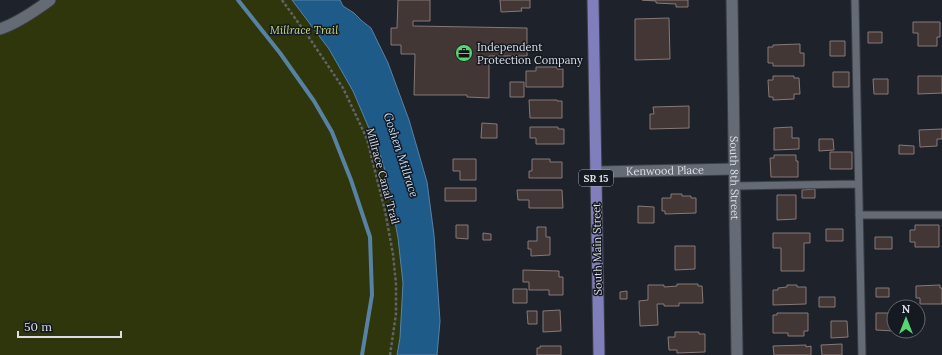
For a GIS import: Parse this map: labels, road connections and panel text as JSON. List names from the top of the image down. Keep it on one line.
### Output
{"streets":{"main road":["SR 15","South Main Street"],"street":["Kenwood Place","South 8th Street"],"path":["Millrace Canal Trail"]},"crossings":[["Kenwood Place","South 8th Street"],["Kenwood Place","South Main Street"]],"water":["Goshen Millrace"],"parks":["Millrace Trail"],"places":{"office":["Independent Protection Company"]},"scale_bar":"50 m","north":"top"}
